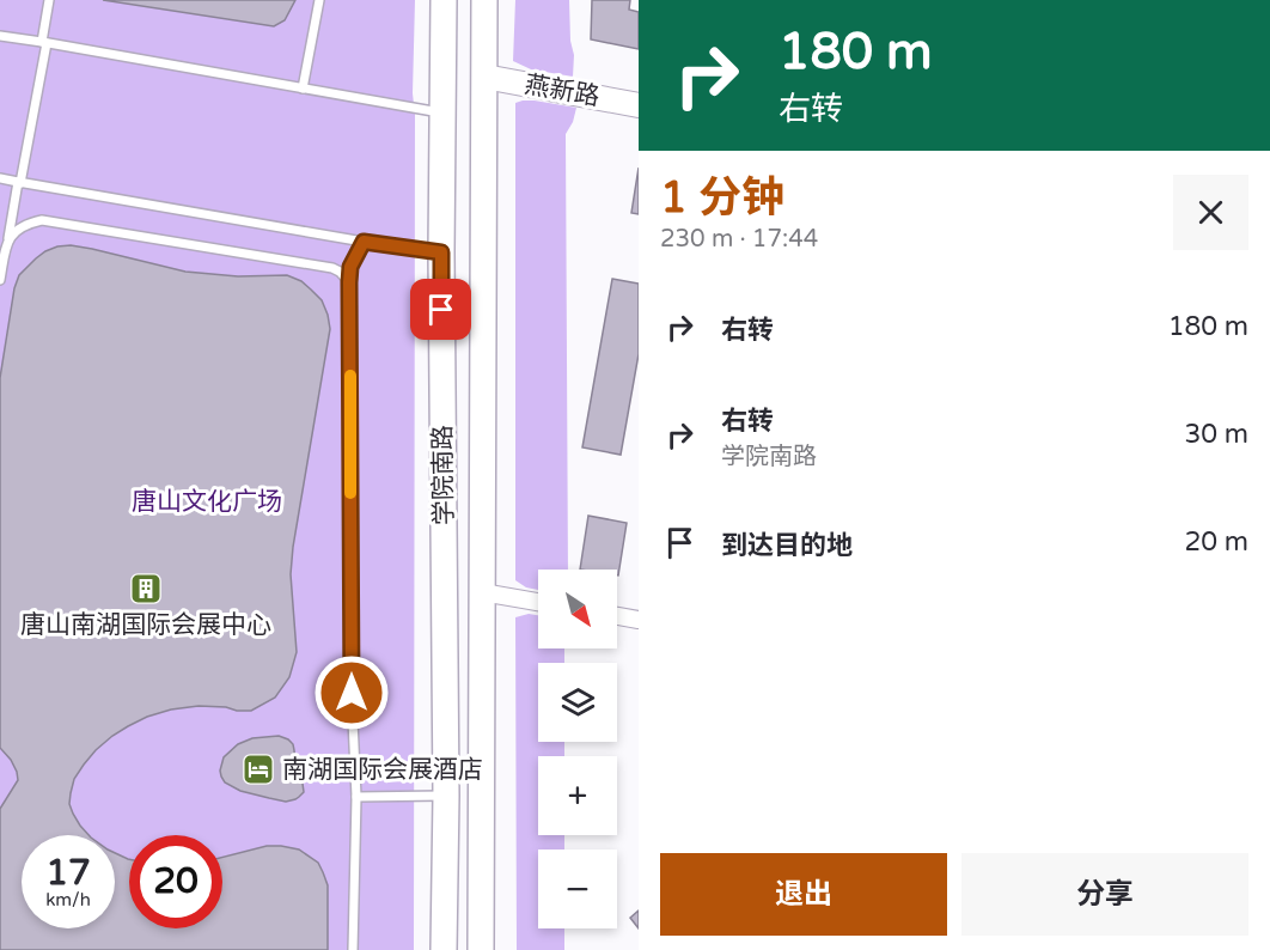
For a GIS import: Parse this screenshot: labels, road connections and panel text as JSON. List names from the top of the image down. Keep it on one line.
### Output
{"streets":{"main road":["学院南路"],"street":["燕新路"]},"crossings":[["燕新路","学院南路"]],"parks":["唐山文化广场"],"places":{"building":["唐山南湖国际会展中心"],"hotel":["南湖国际会展酒店"]},"north":"bottom right","page":{"turn":["180 m","右转"],"heading":["1 分钟","230 m · 17:44"],"list":[{"name":"右转","value":"180 m"},{"name":"右转","note":"学院南路","value":"30 m"},{"name":"到达目的地","value":"20 m"}],"map_buttons":["+","−"],"speed":"17 km/h","limit":"20","buttons":["退出","分享"]}}
